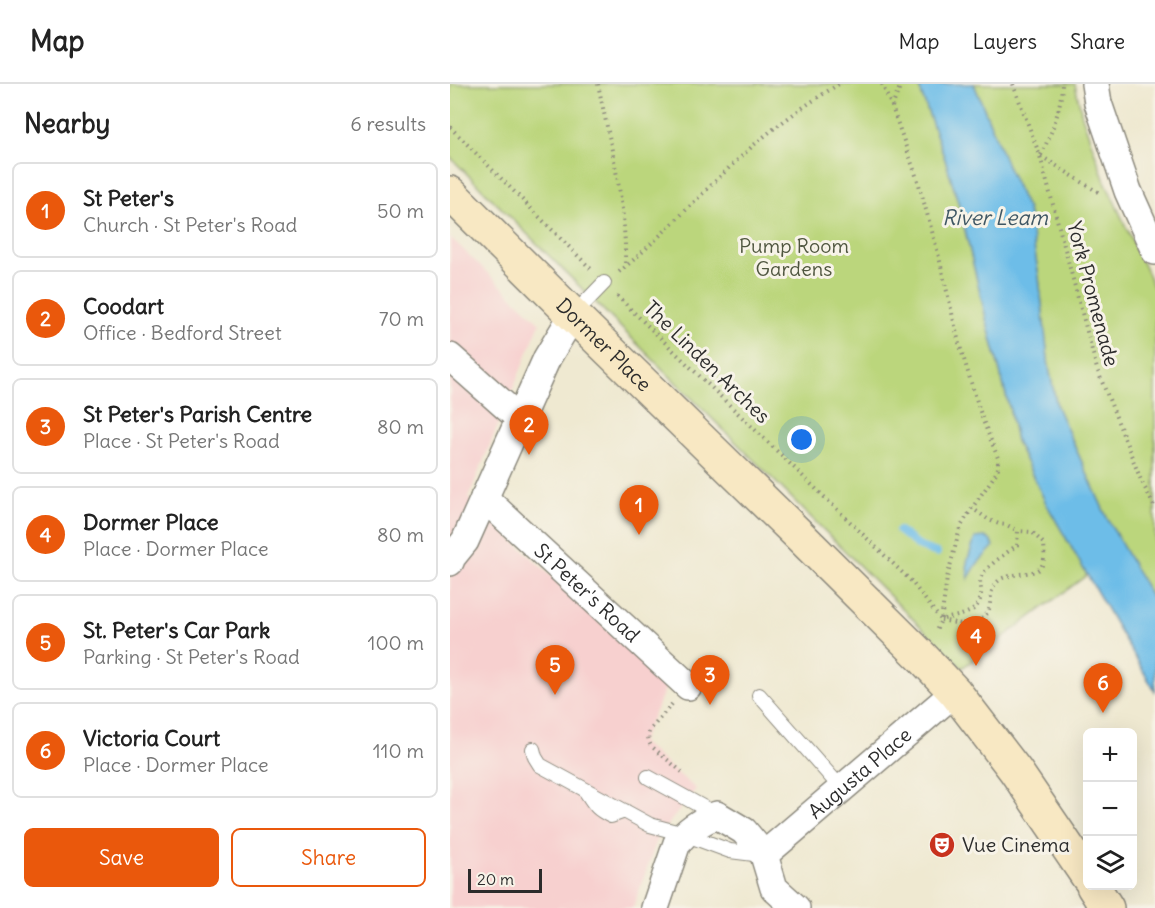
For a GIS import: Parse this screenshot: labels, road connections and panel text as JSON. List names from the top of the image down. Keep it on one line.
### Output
{"streets":{"street":["Dormer Place","St Peter's Road","Augusta Place"],"path":["York Promenade","The Linden Arches"]},"crossings":[["Dormer Place","Augusta Place"]],"water":["River Leam"],"parks":["Pump Room Gardens"],"places":{"theatre":["Vue Cinema"]},"scale_bar":"20 m","page":{"header":"Map","nav":["Map","Layers","Share"],"heading":["Nearby","6 results"],"list":[{"mark":"1","name":"St Peter's","note":"Church · St Peter's Road","value":"50 m"},{"mark":"2","name":"Coodart","note":"Office · Bedford Street","value":"70 m"},{"mark":"3","name":"St Peter's Parish Centre","note":"Place · St Peter's Road","value":"80 m"},{"mark":"4","name":"Dormer Place","note":"Place · Dormer Place","value":"80 m"},{"mark":"5","name":"St. Peter's Car Park","note":"Parking · St Peter's Road","value":"100 m"},{"mark":"6","name":"Victoria Court","note":"Place · Dormer Place","value":"110 m"}],"pins":["2","1","4","5","3","6"],"map_buttons":["+","−"],"buttons":["Save","Share"],"scale":"20 m"}}
